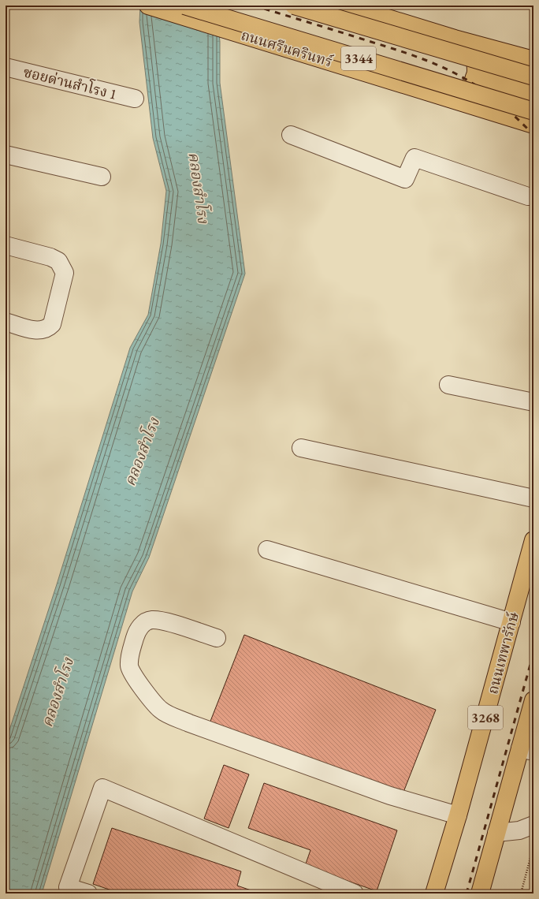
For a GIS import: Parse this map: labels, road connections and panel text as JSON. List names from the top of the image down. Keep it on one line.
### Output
{"streets":{"main road":["ถนนศรีนครินทร์","3344","ถนนเทพารักษ์","3268"],"street":["ซอยด่านสำโรง 1"]},"water":["คลองสำโรง"]}
